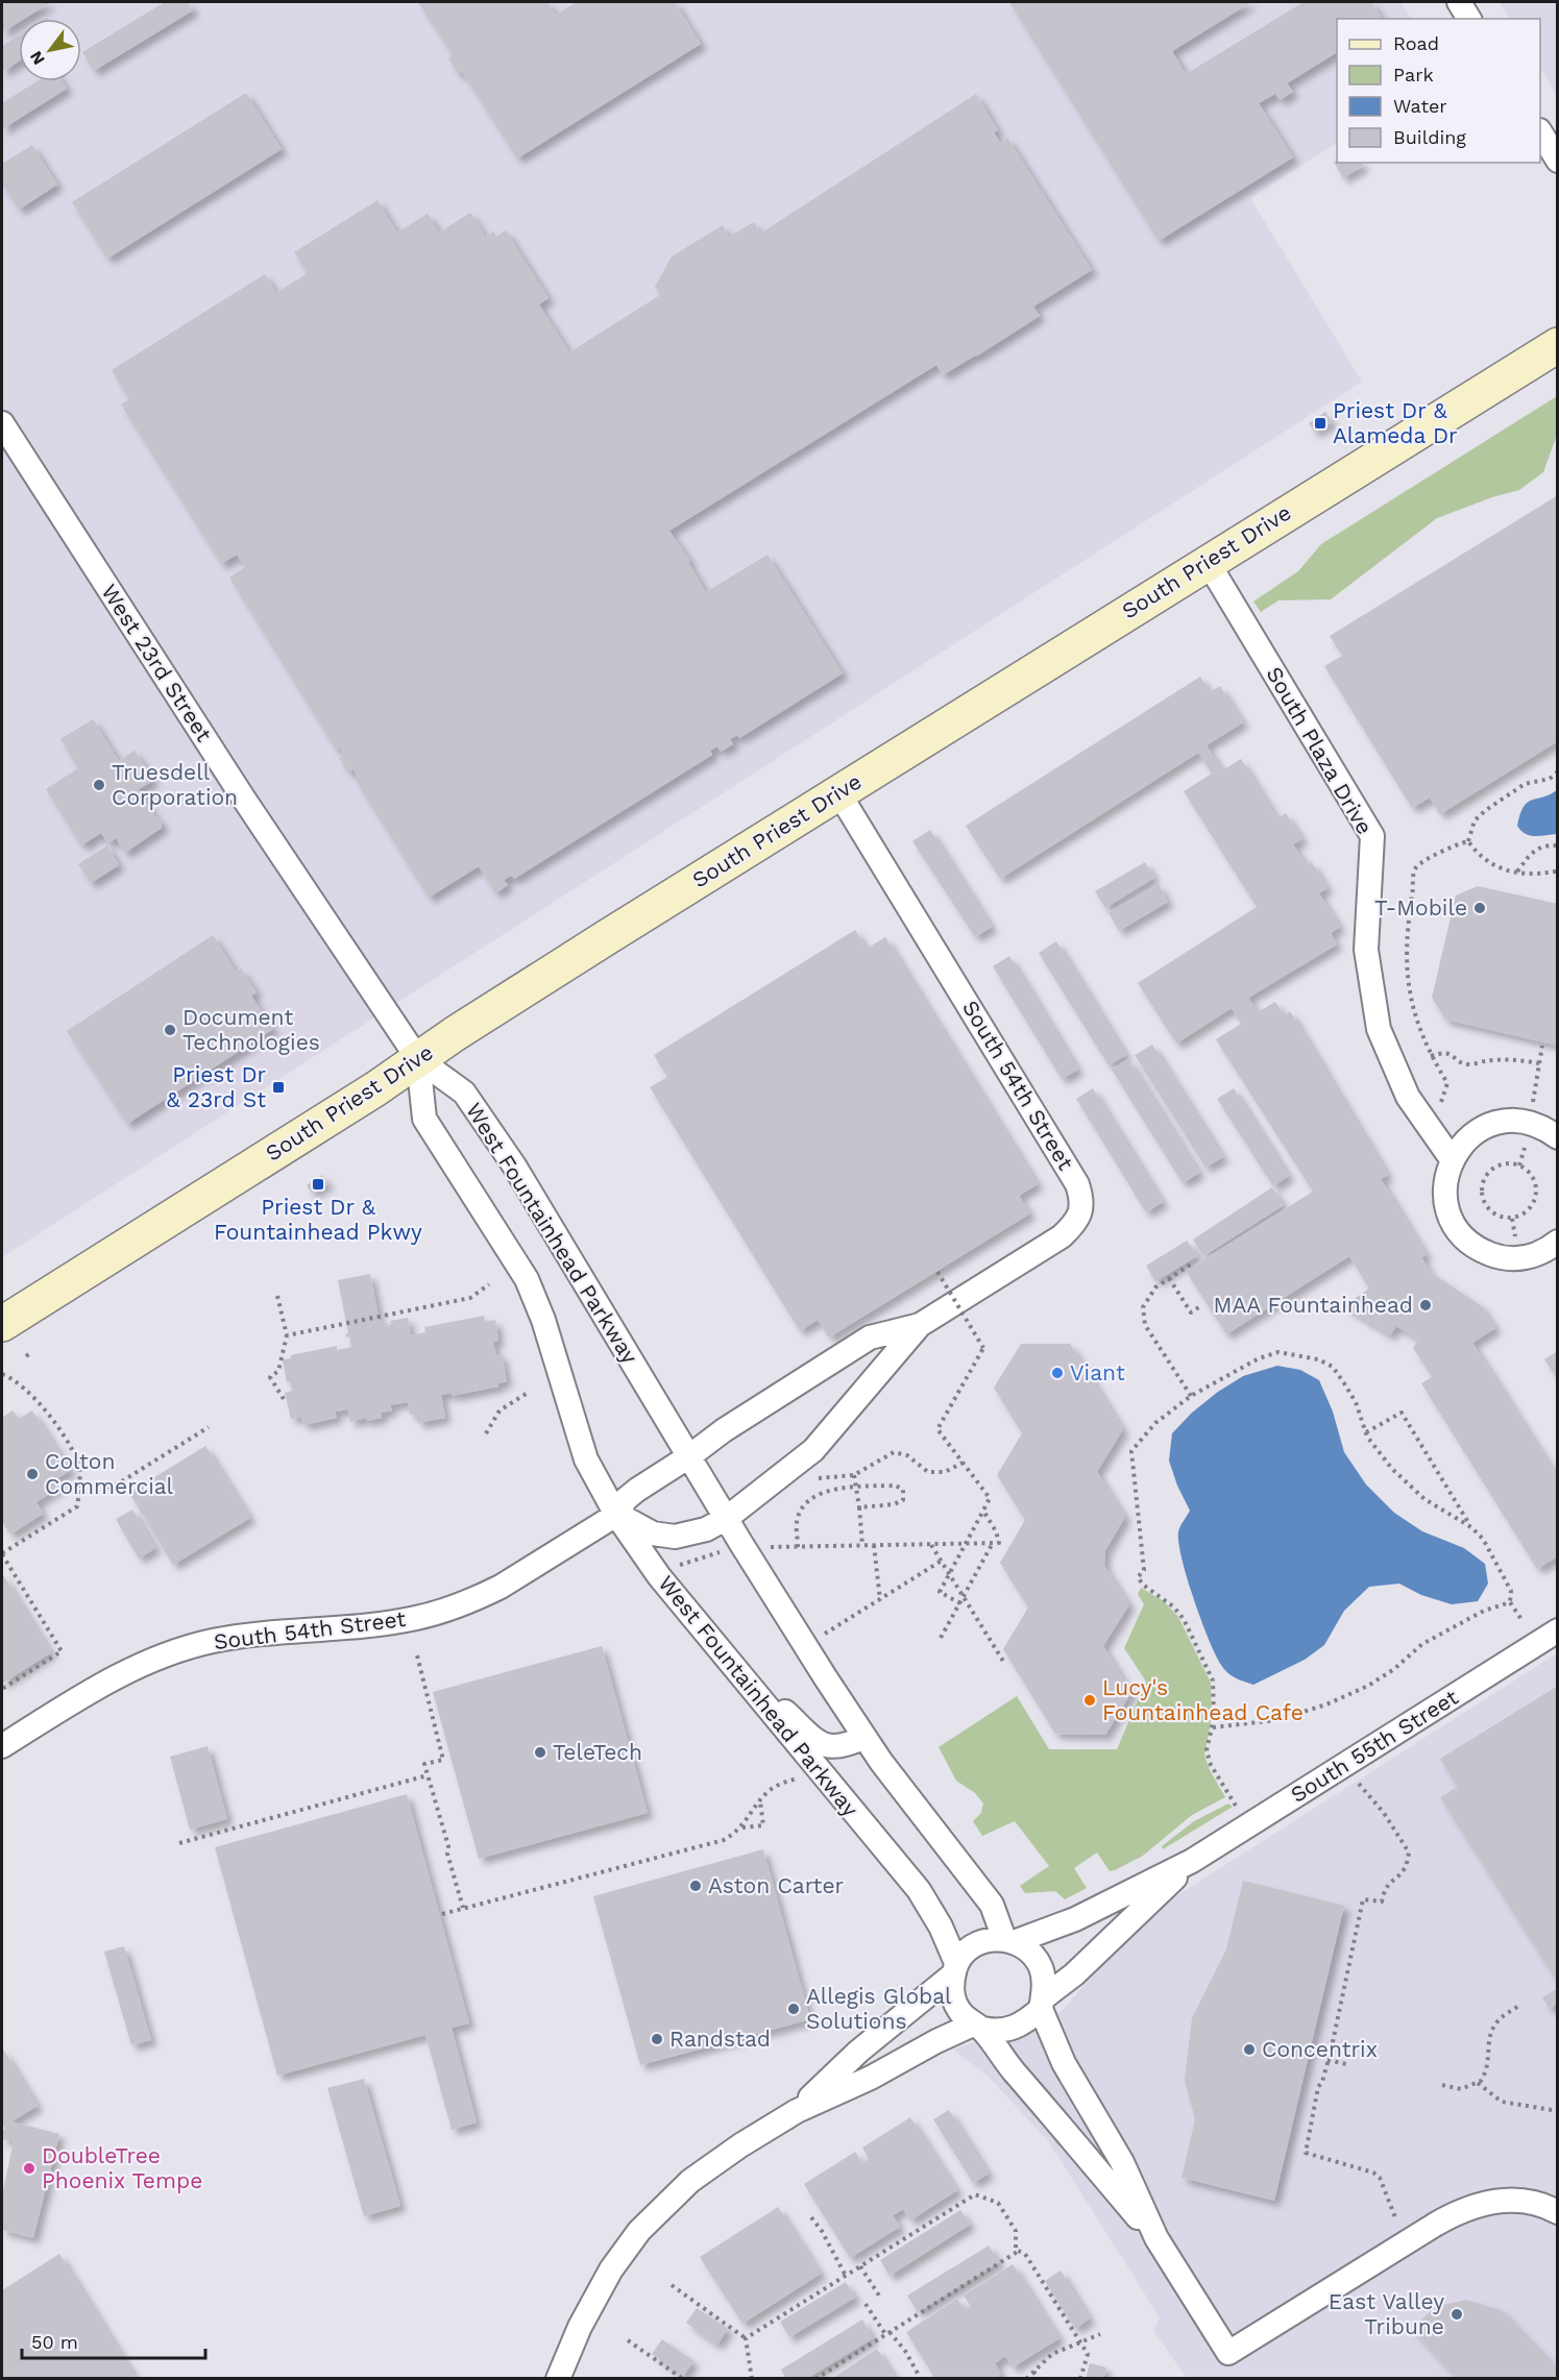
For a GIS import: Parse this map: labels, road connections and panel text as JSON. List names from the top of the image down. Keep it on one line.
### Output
{"streets":{"main road":["South Priest Drive"],"street":["West 23rd Street","South Plaza Drive","South 54th Street","West Fountainhead Parkway","South 55th Street"]},"crossings":[["South Priest Drive","West 23rd Street"],["South Priest Drive","South Plaza Drive"],["South Priest Drive","South 54th Street"],["South Priest Drive","West Fountainhead Parkway"],["West 23rd Street","West Fountainhead Parkway"],["South 54th Street","West Fountainhead Parkway"],["West Fountainhead Parkway","South 55th Street"]],"places":{"transit":["Priest Dr & Alameda Dr","Priest Dr & 23rd St","Priest Dr & Fountainhead Pkwy"],"other":["Truesdell Corporation","T-Mobile","Document Technologies","MAA Fountainhead","Viant","Colton Commercial","Lucy's Fountainhead Cafe","TeleTech","Aston Carter","Allegis Global Solutions","Randstad","Concentrix","DoubleTree Phoenix Tempe","East Valley Tribune"]},"legend":["Road","Park","Water","Building"],"scale_bar":"50 m","north":"bottom left"}
